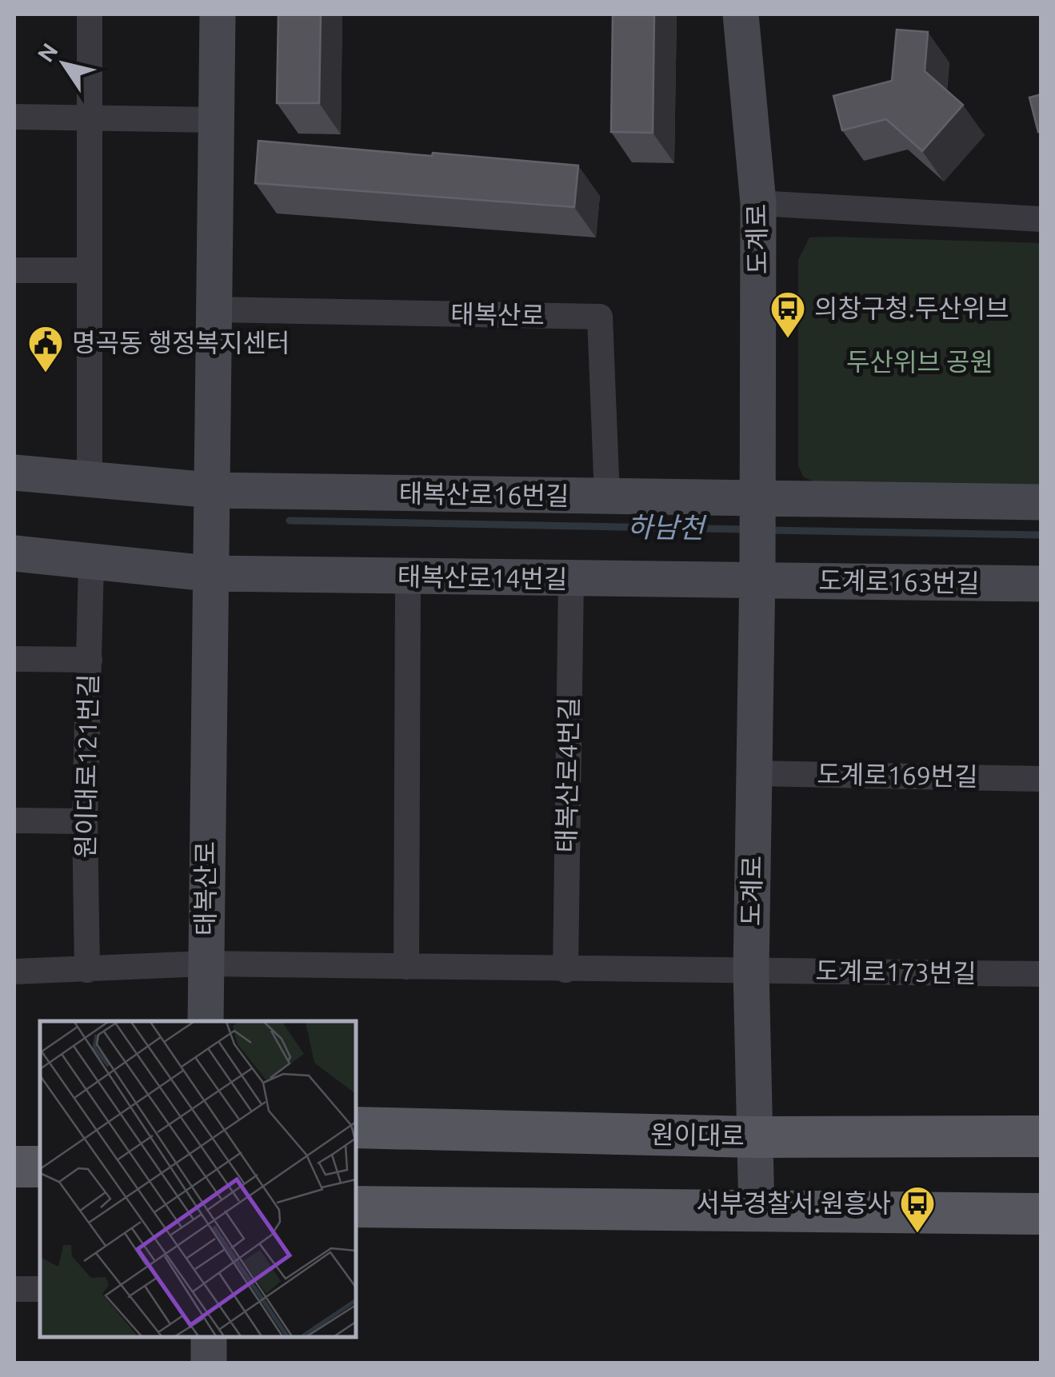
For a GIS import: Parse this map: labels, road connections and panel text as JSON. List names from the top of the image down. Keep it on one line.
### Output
{"streets":{"main road":["원이대로"],"street":["도계로","태복산로","태복산로16번길","태복산로14번길","도계로163번길","원이대로121번길","태복산로4번길","도계로169번길","도계로173번길"]},"crossings":[["도계로","태복산로16번길"],["도계로","태복산로14번길"],["도계로","도계로163번길"],["도계로","도계로169번길"],["도계로","도계로173번길"],["도계로","원이대로"],["태복산로","태복산로16번길"],["태복산로","태복산로14번길"],["태복산로14번길","도계로163번길"],["태복산로14번길","원이대로121번길"],["태복산로14번길","태복산로4번길"]],"water":["하남천"],"parks":["두산위브 공원"],"places":{"bus stop":["의창구청.두산위브","서부경찰서.원흥사"],"public building":["명곡동 행정복지센터"]},"north":"top left"}
